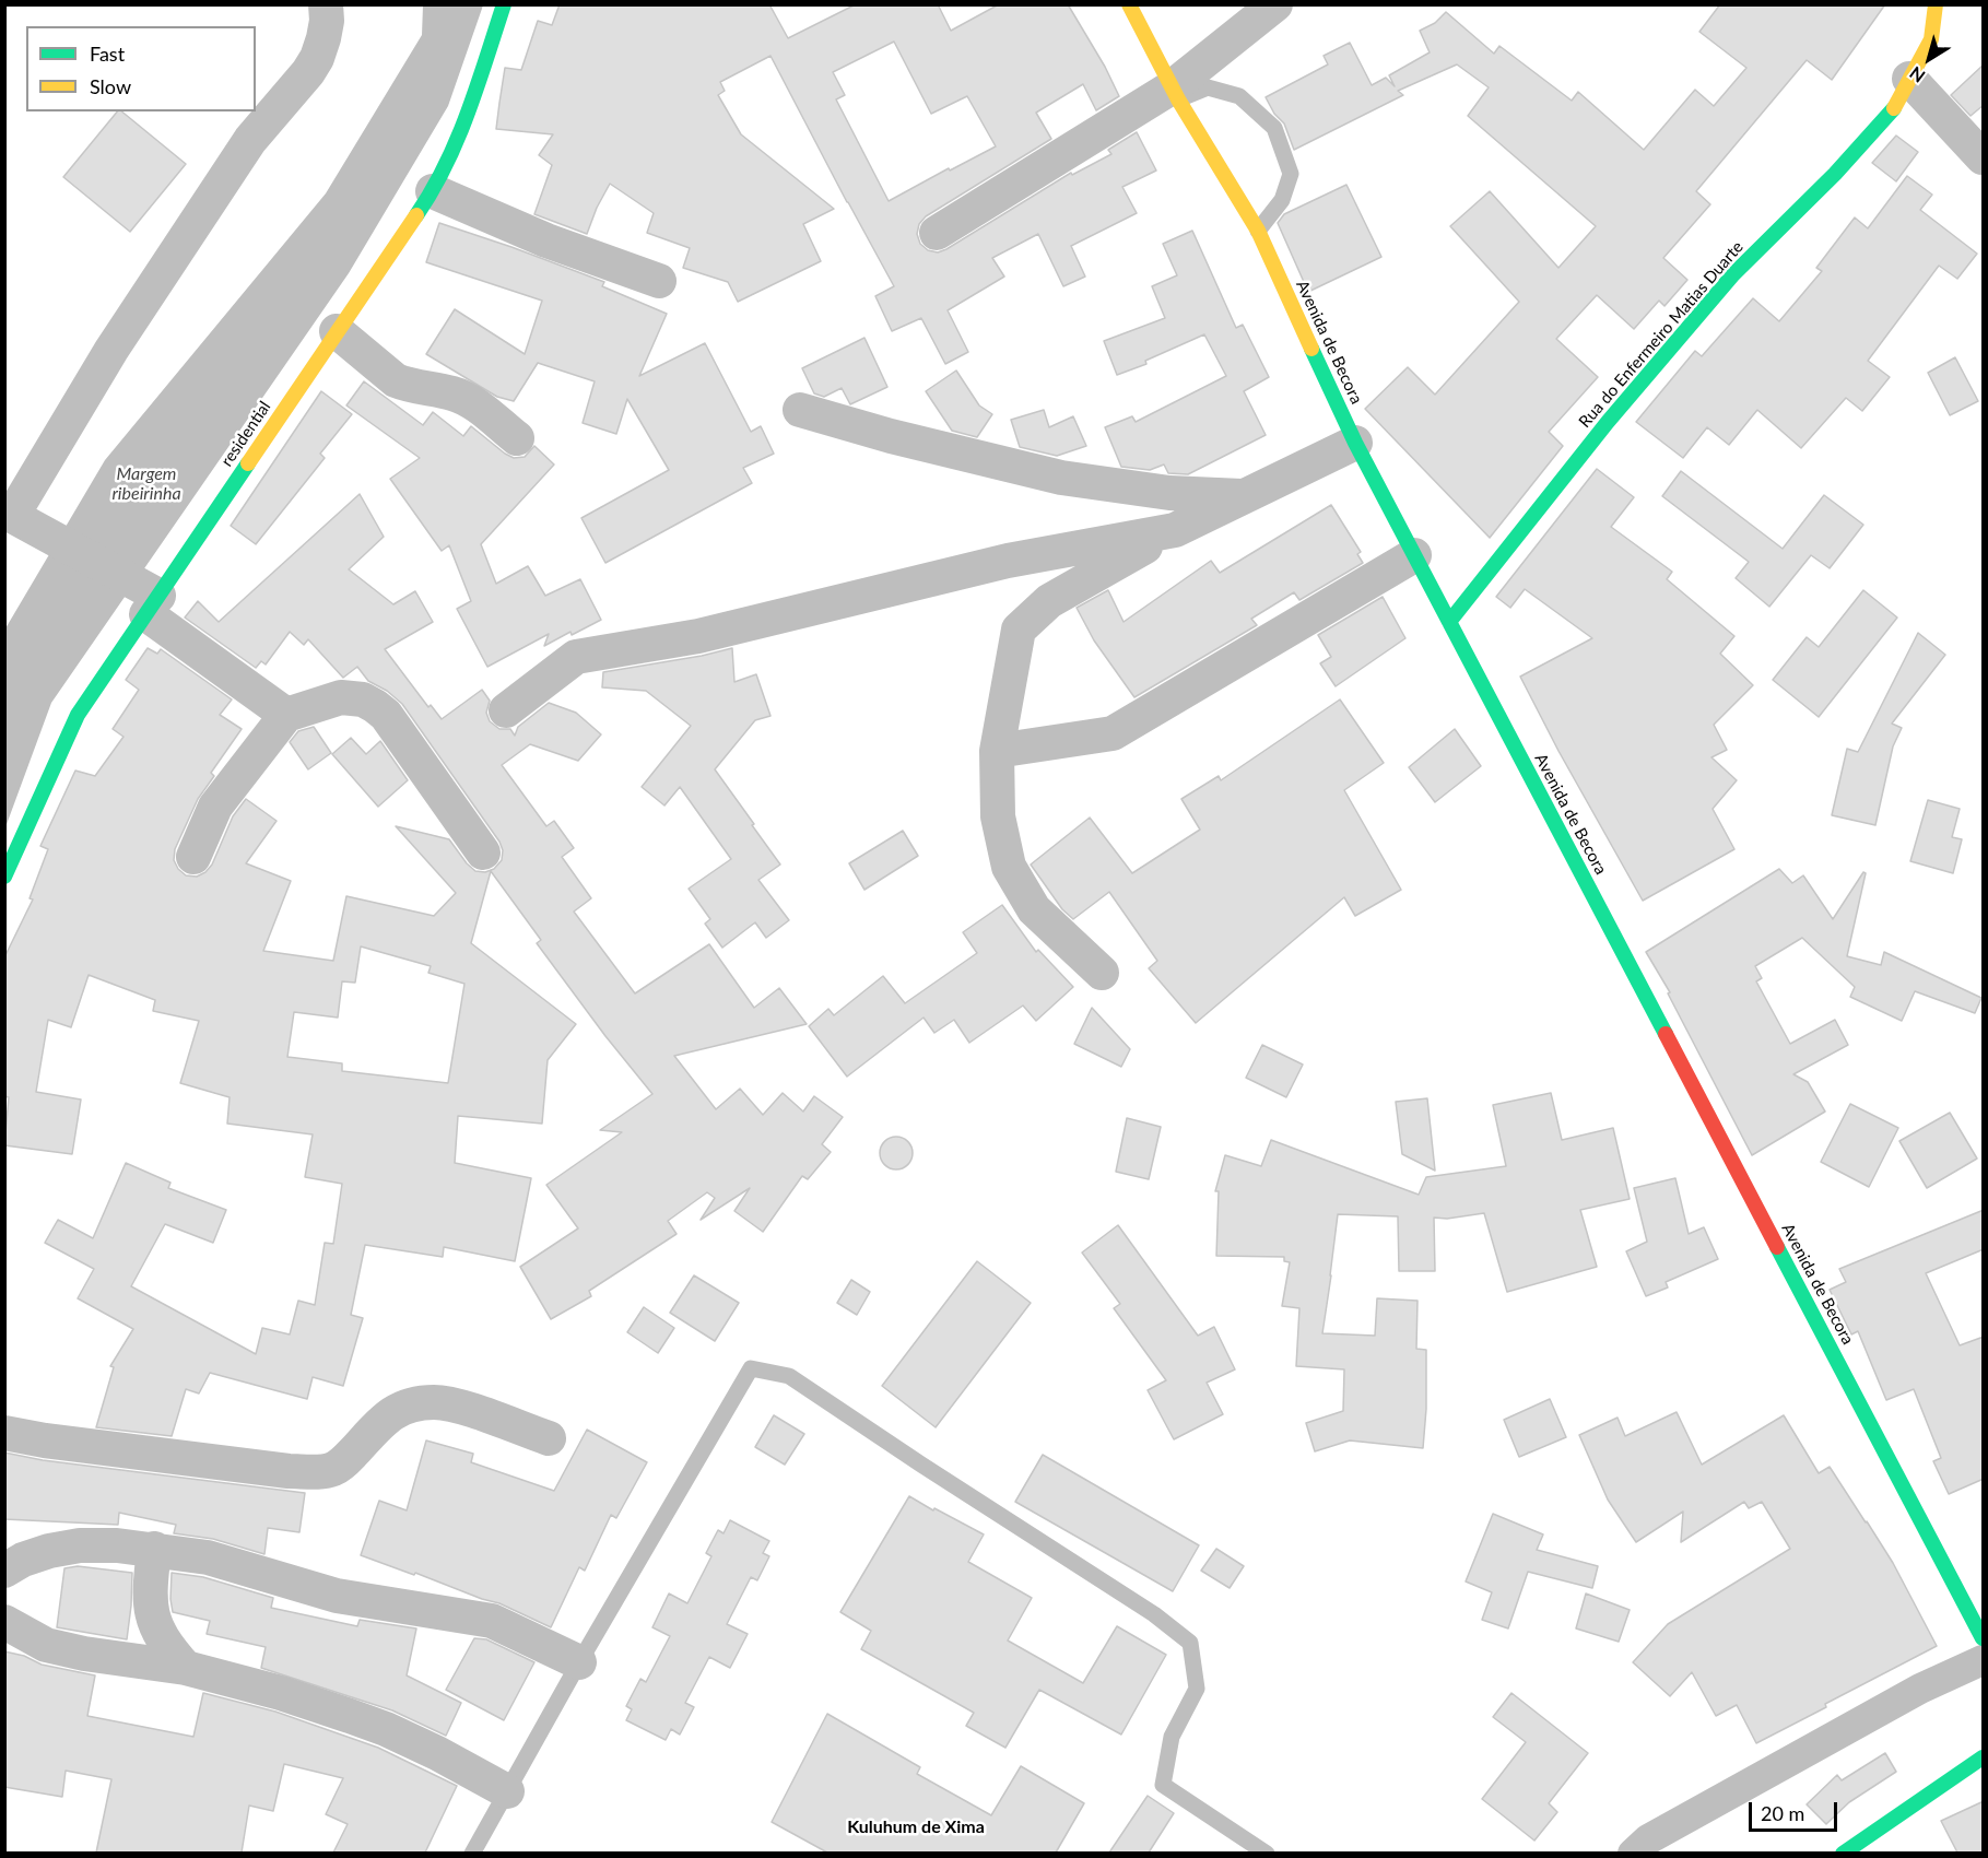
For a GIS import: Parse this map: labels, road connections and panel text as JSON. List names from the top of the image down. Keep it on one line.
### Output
{"streets":{"main road":["Rua do Enfermeiro Matias Duarte","Avenida de Becora","residential"]},"crossings":[["Rua do Enfermeiro Matias Duarte","Avenida de Becora"]],"districts":["Kuluhum de Xima"],"water":["Margem ribeirinha"],"legend":["Fast","Slow"],"scale_bar":"20 m","north":"bottom left"}
